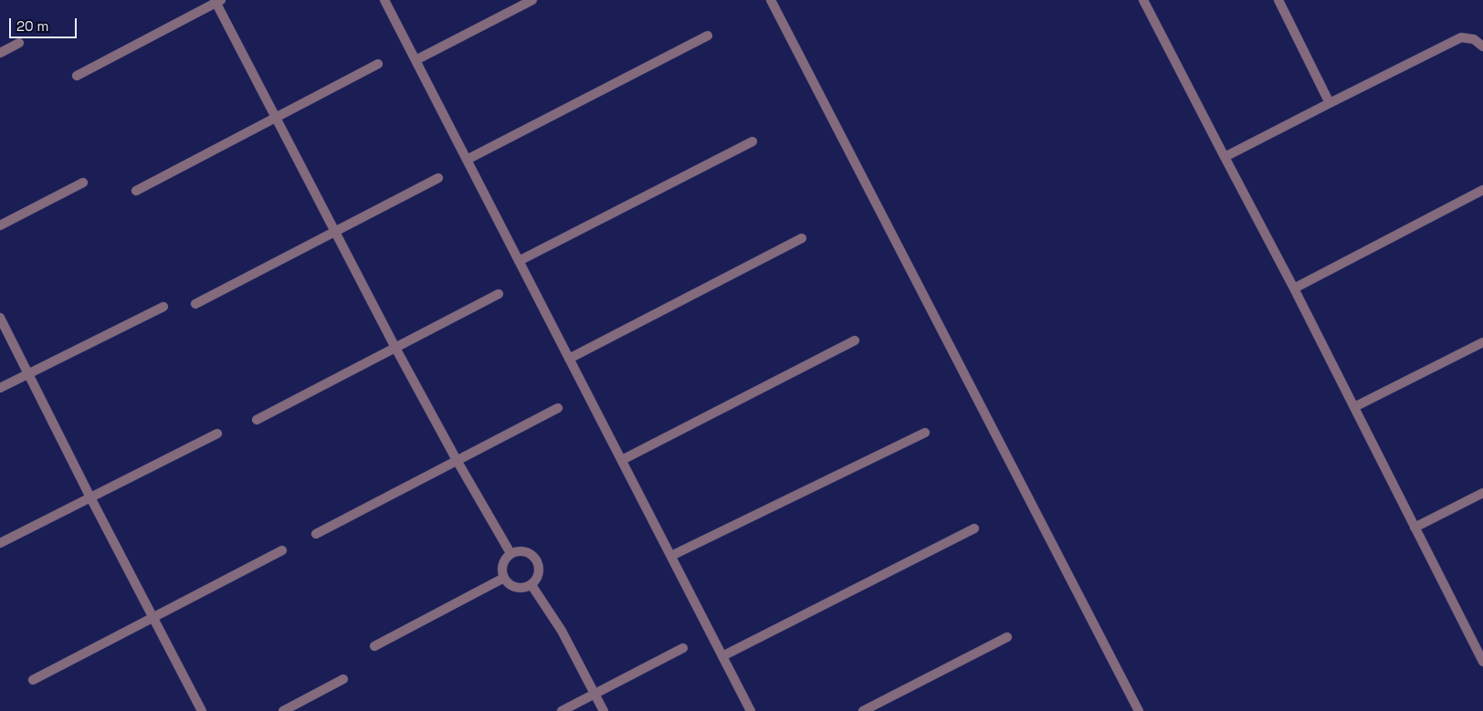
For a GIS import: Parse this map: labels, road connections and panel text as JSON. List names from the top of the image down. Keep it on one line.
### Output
{"scale_bar":"20 m"}
